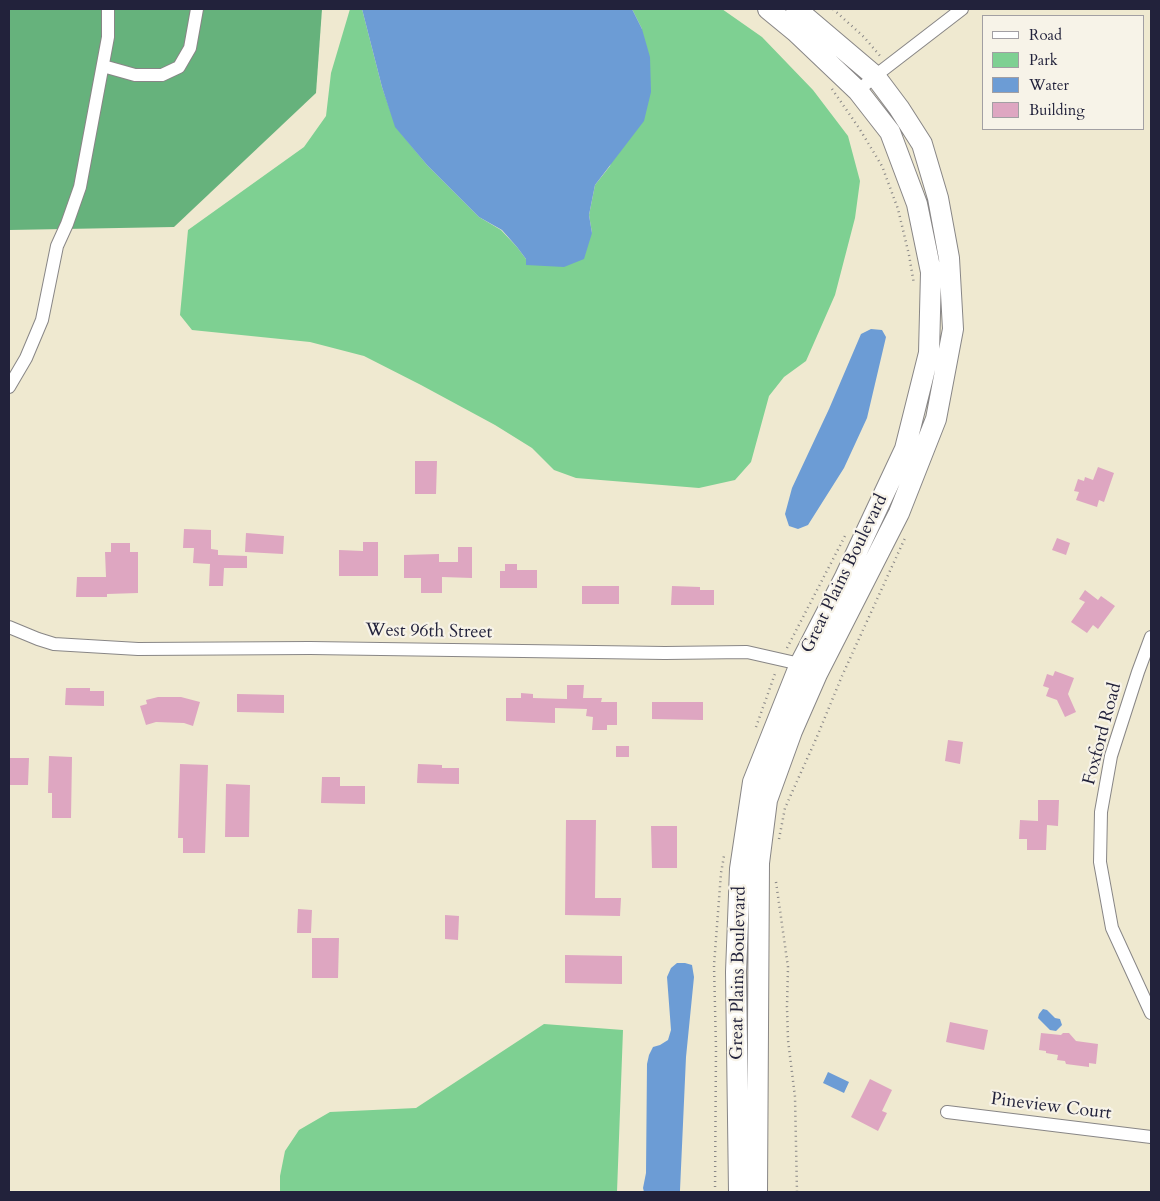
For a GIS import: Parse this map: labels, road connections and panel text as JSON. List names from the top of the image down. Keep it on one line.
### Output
{"streets":{"main road":["Great Plains Boulevard"],"street":["West 96th Street","Foxford Road","Pineview Court"]},"crossings":[["Great Plains Boulevard","West 96th Street"]],"legend":["Road","Park","Water","Building"]}
